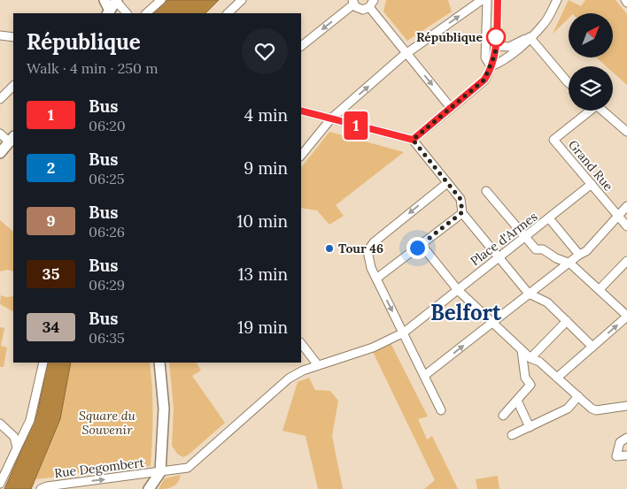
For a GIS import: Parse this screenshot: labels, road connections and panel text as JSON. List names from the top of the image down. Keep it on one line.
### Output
{"streets":{"street":["Grand Rue","Place d'Armes","Rue Degombert"]},"crossings":[["Place d'Armes","Rue Degombert"]],"one_way":["Rue Degombert"],"districts":["Belfort"],"parks":["Square du Souvenir"],"places":["République","Tour 46"],"lines":["bus line 1"],"north":"top right","page":{"on_map":"1","heading":["République","Walk · 4 min · 250 m"],"list":[{"mark":"1","name":"Bus","note":"06:20","value":"4 min"},{"mark":"2","name":"Bus","note":"06:25","value":"9 min"},{"mark":"9","name":"Bus","note":"06:26","value":"10 min"},{"mark":"35","name":"Bus","note":"06:29","value":"13 min"},{"mark":"34","name":"Bus","note":"06:35","value":"19 min"}]}}
